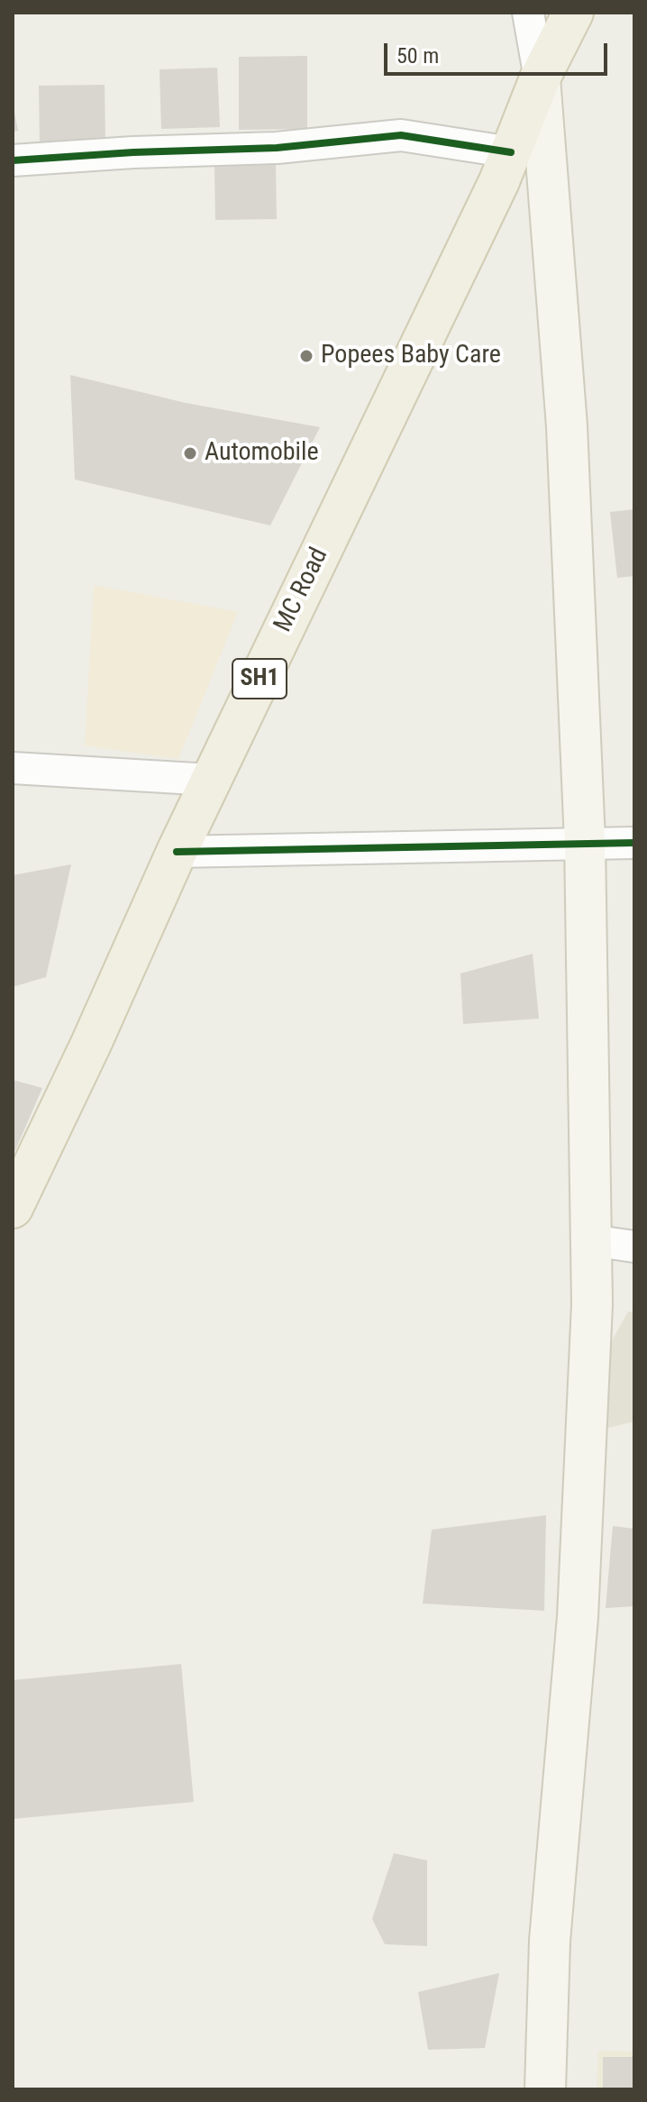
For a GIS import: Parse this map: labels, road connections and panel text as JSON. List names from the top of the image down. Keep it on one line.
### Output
{"streets":{"main road":["MC Road","SH1"]},"places":["Popees Baby Care","Automobile"],"scale_bar":"50 m"}
